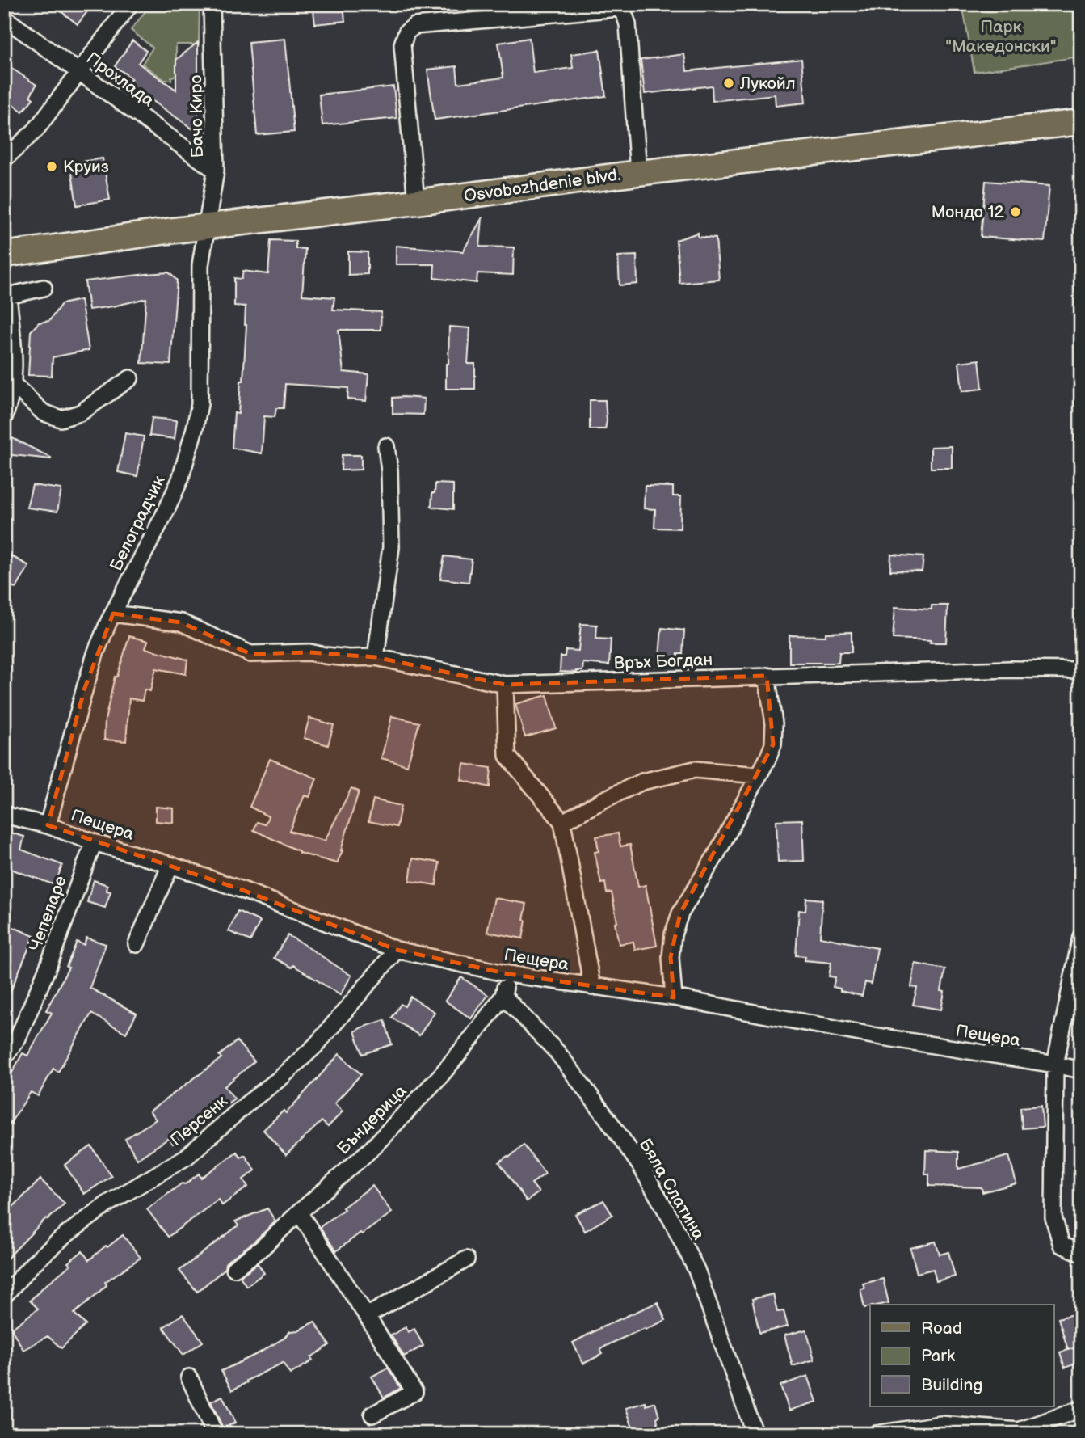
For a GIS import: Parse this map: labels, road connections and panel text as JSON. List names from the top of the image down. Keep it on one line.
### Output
{"streets":{"main road":["Osvobozhdenie blvd."],"street":["Прохлада","Бачо Киро","Белоградчик","Връх Богдан","Пещера","Чепеларе","Бъндерица","Персенк","Бяла Слатина"]},"crossings":[["Прохлада","Бачо Киро"],["Бачо Киро","Osvobozhdenie blvd."],["Бачо Киро","Белоградчик"],["Osvobozhdenie blvd.","Белоградчик"],["Белоградчик","Връх Богдан"],["Белоградчик","Пещера"],["Пещера","Чепеларе"],["Пещера","Бъндерица"],["Пещера","Персенк"],["Бъндерица","Бяла Слатина"]],"parks":["Парк \"Македонски\""],"places":["Лукойл","Круиз","Мондо 12"],"legend":["Road","Park","Building"]}
